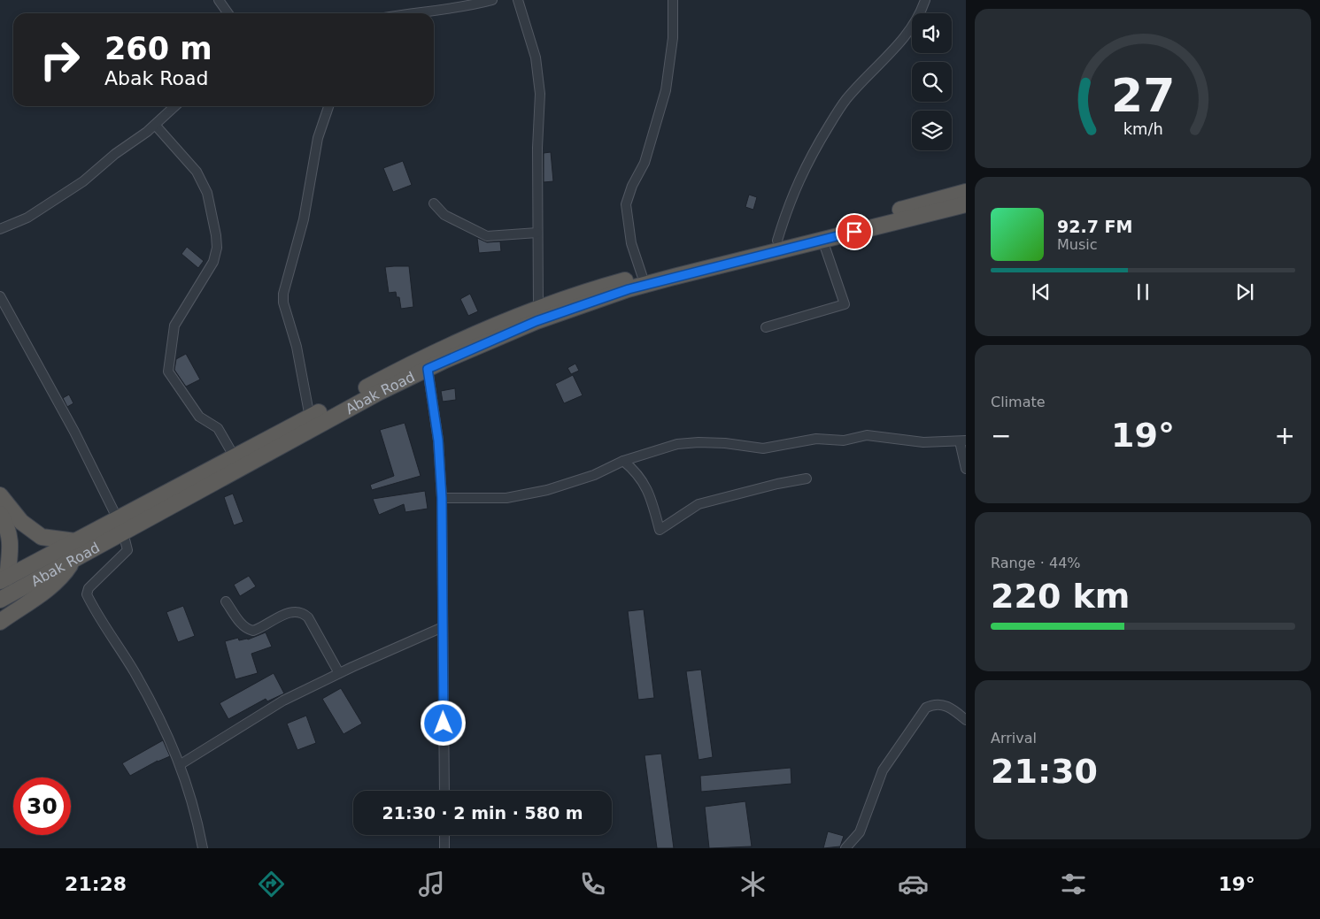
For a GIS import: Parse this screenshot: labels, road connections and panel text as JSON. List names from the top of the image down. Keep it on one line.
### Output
{"streets":{"highway":["Abak Road"]},"page":{"turn":["260 m","Abak Road"],"song":["92.7 FM","Music"],"tile":["Climate",["Range · 44%","220 km"],["Arrival","21:30"]],"heat":["−","19°","+"],"limit":"30","trip":"21:30 · 2 min · 580 m","tabs":["21:28","19°"],"gauge":["27","km/h"]}}
